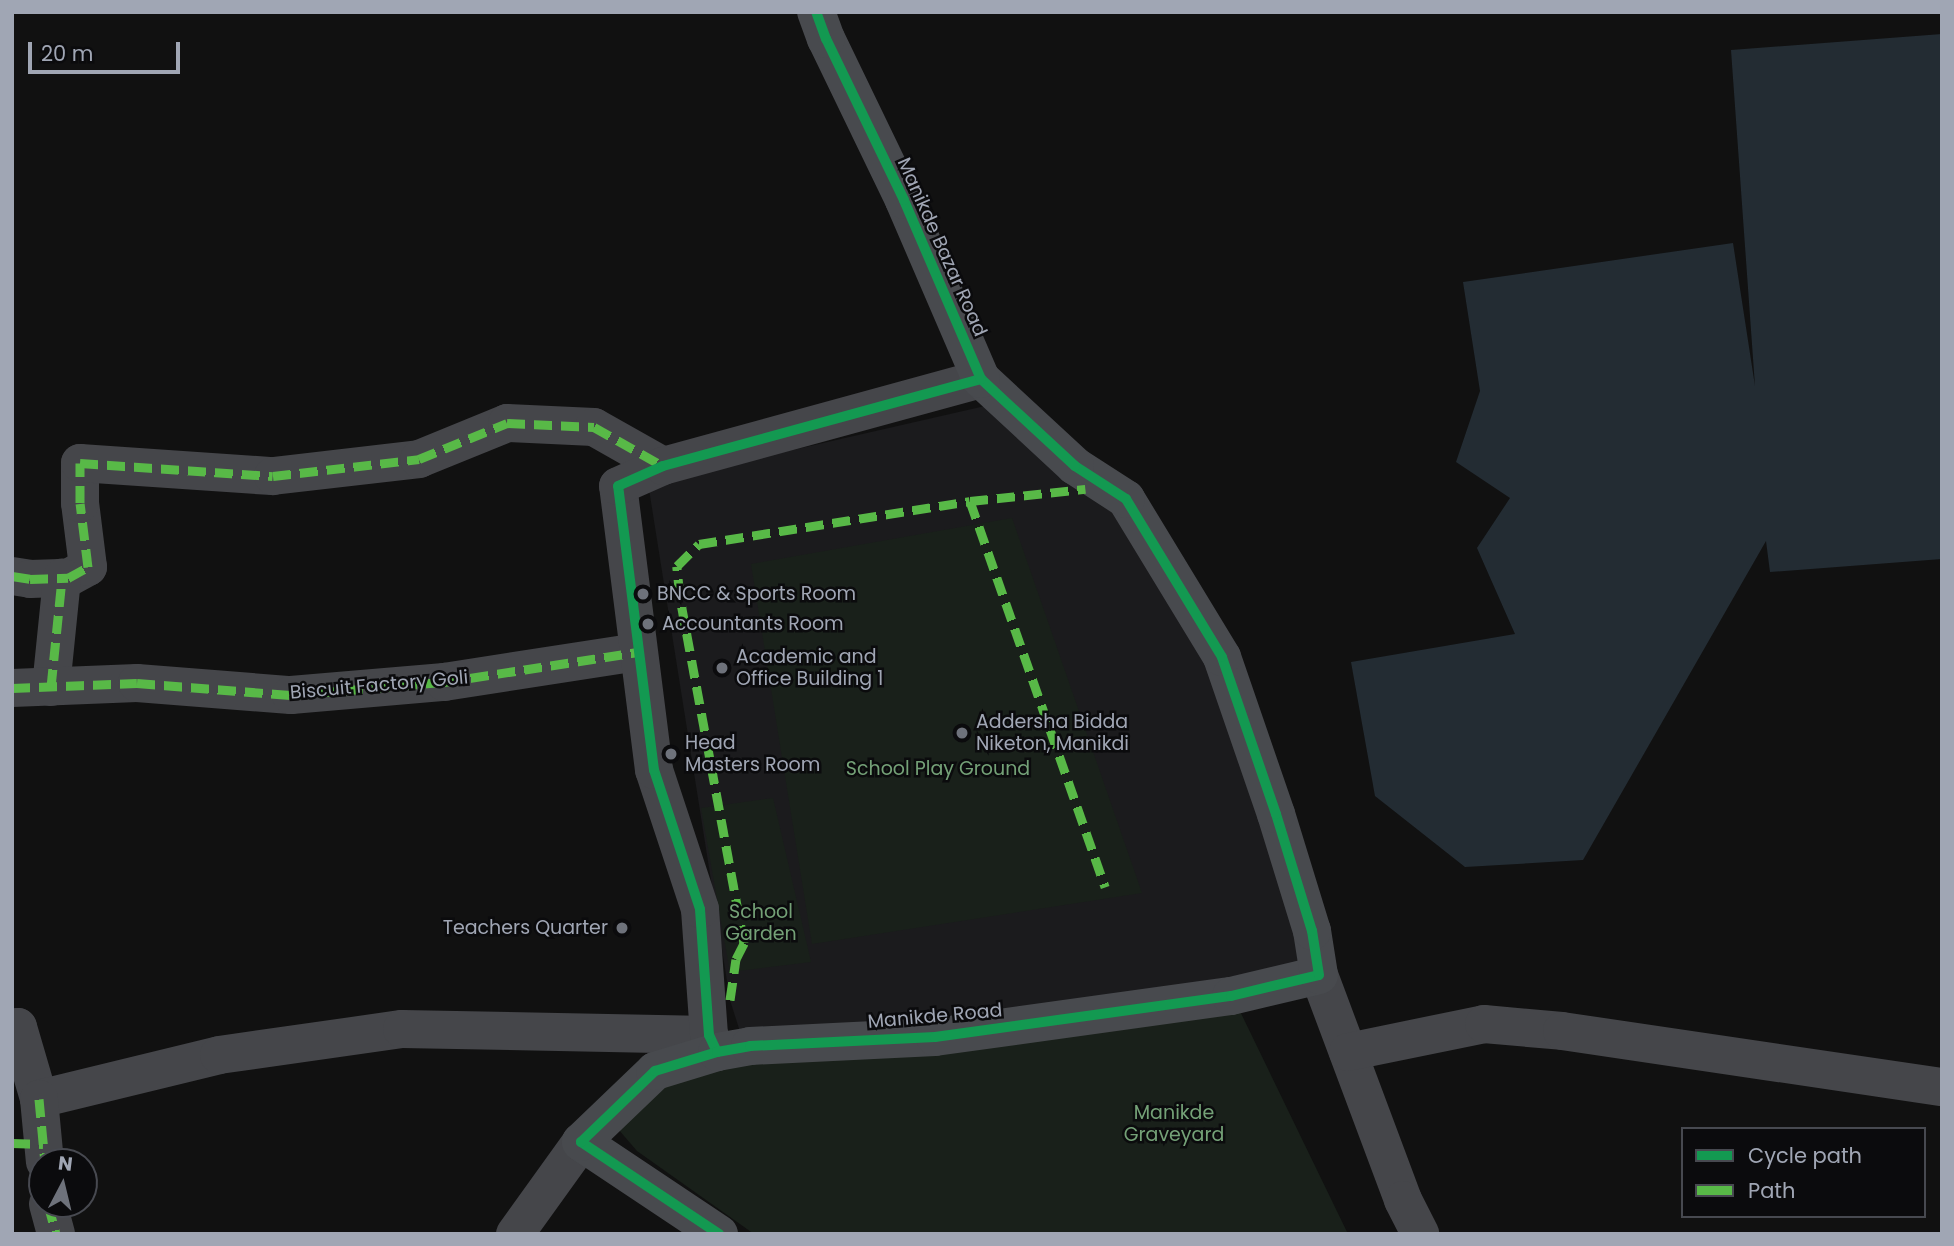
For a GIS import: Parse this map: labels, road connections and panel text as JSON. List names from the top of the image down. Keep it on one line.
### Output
{"streets":{"street":["Manikde Bazar Road","Biscuit Factory Goli","Manikde Road"]},"crossings":[["Manikde Bazar Road","Manikde Road"]],"parks":["School Play Ground","School Garden","Manikde Graveyard"],"places":["BNCC & Sports Room","Accountants Room","Academic and Office Building 1","Addersha Bidda Niketon, Manikdi","Head Masters Room","Teachers Quarter"],"legend":["Cycle path","Path"],"scale_bar":"20 m","north":"top"}
